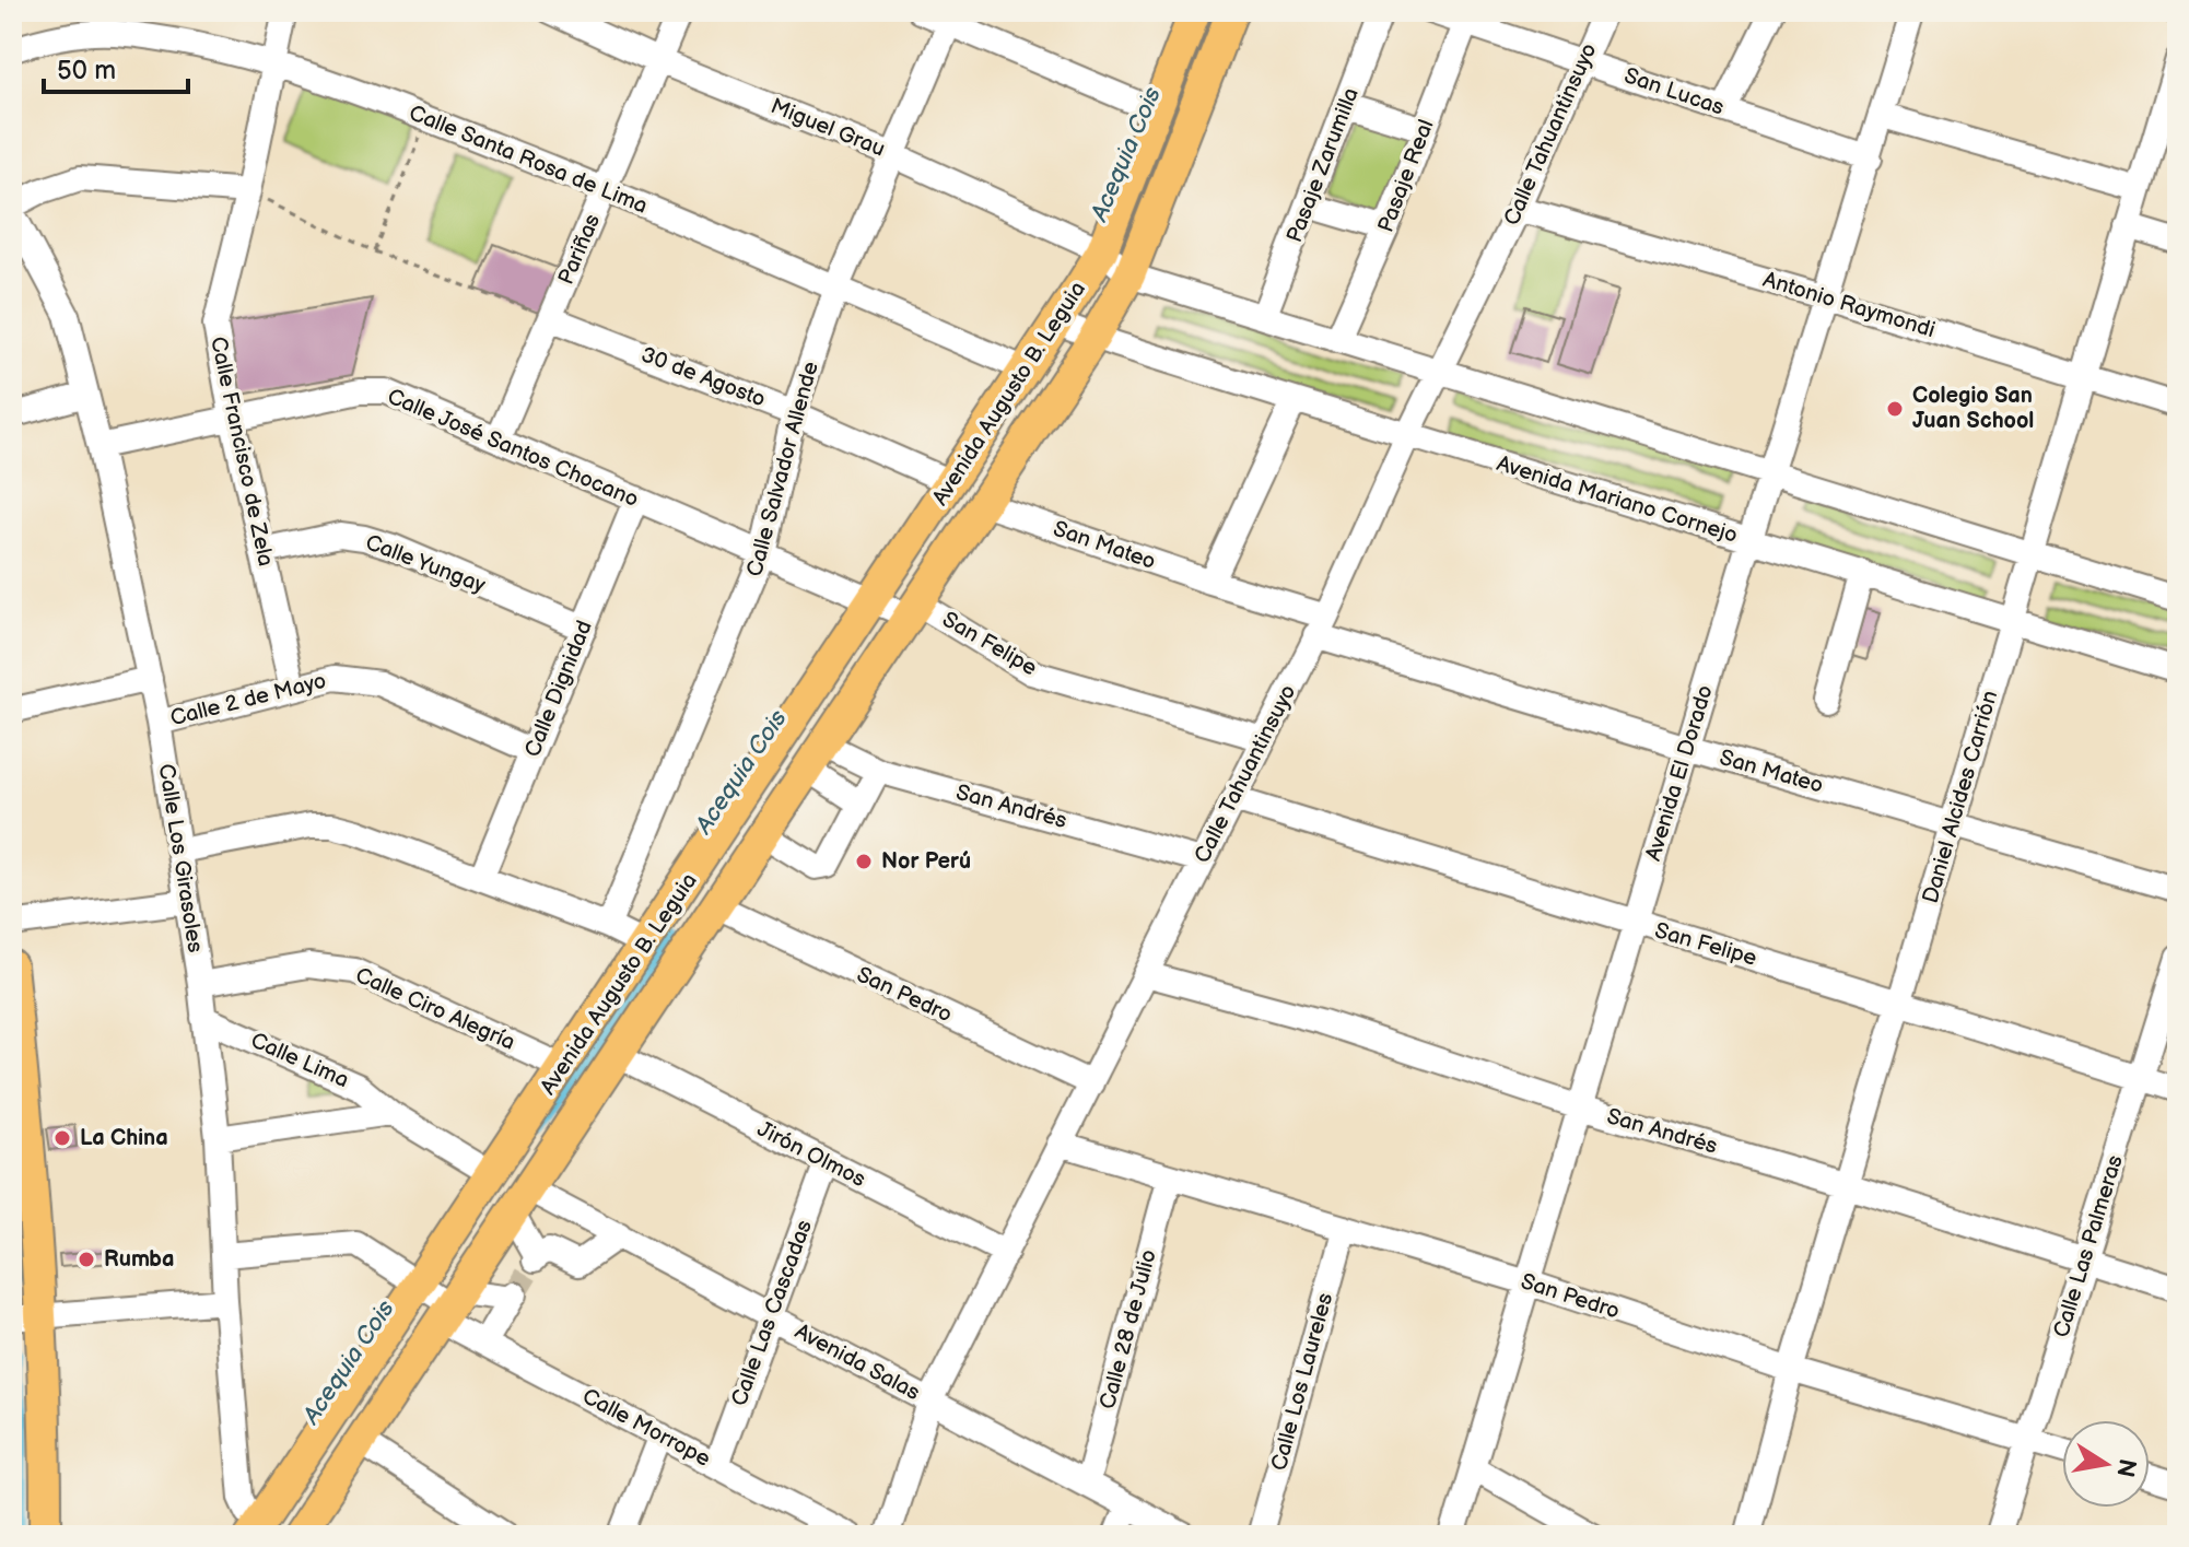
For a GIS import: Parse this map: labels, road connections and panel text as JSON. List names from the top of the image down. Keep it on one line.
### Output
{"streets":{"main road":["Avenida Augusto B. Leguia"],"street":["San Lucas","Miguel Grau","Calle Tahuantinsuyo","Calle Santa Rosa de Lima","Pasaje Zarumilla","Pasaje Real","Pariñas","Antonio Raymondi","30 de Agosto","Calle José Santos Chocano","Calle Francisco de Zela","Calle Salvador Allende","Avenida Mariano Cornejo","San Mateo","Calle Yungay","San Felipe","Calle Dignidad","Calle 2 de Mayo","Avenida El Dorado","Daniel Alcides Carrión","San Andrés","Calle Los Girasoles","San Pedro","Calle Ciro Alegría","Calle Lima","Jirón Olmos","Calle Las Palmeras","Calle Las Cascadas","Calle 28 de Julio","Avenida Salas","Calle Los Laureles","Calle Morrope"]},"crossings":[["San Lucas","Calle Tahuantinsuyo"],["San Lucas","Pasaje Real"],["San Lucas","Avenida El Dorado"],["Miguel Grau","Pariñas"],["Miguel Grau","Avenida Augusto B. Leguia"],["Miguel Grau","Calle Salvador Allende"],["Calle Tahuantinsuyo","Antonio Raymondi"],["Calle Tahuantinsuyo","Avenida Mariano Cornejo"],["Calle Tahuantinsuyo","San Mateo"],["Calle Tahuantinsuyo","San Felipe"],["Calle Tahuantinsuyo","San Andrés"],["Calle Tahuantinsuyo","San Pedro"],["Calle Tahuantinsuyo","Jirón Olmos"],["Calle Tahuantinsuyo","Avenida Salas"],["Calle Santa Rosa de Lima","Pariñas"],["Calle Santa Rosa de Lima","Avenida Augusto B. Leguia"],["Calle Santa Rosa de Lima","Calle Francisco de Zela"],["Calle Santa Rosa de Lima","Calle Salvador Allende"],["Pariñas","30 de Agosto"],["Pariñas","Calle José Santos Chocano"],["Antonio Raymondi","Avenida El Dorado"],["Antonio Raymondi","Daniel Alcides Carrión"],["30 de Agosto","Avenida Augusto B. Leguia"],["30 de Agosto","Calle Salvador Allende"],["Avenida Augusto B. Leguia","Calle José Santos Chocano"],["Avenida Augusto B. Leguia","Avenida Mariano Cornejo"],["Avenida Augusto B. Leguia","San Mateo"],["Avenida Augusto B. Leguia","San Felipe"],["Avenida Augusto B. Leguia","San Andrés"],["Avenida Augusto B. Leguia","Calle Los Girasoles"],["Avenida Augusto B. Leguia","San Pedro"],["Avenida Augusto B. Leguia","Calle Ciro Alegría"],["Avenida Augusto B. Leguia","Calle Lima"],["Avenida Augusto B. Leguia","Jirón Olmos"],["Avenida Augusto B. Leguia","Avenida Salas"],["Avenida Augusto B. Leguia","Calle Morrope"],["Calle José Santos Chocano","Calle Francisco de Zela"],["Calle José Santos Chocano","Calle Salvador Allende"],["Calle José Santos Chocano","San Felipe"],["Calle José Santos Chocano","Calle Dignidad"],["Calle José Santos Chocano","Calle Los Girasoles"],["Calle Francisco de Zela","Calle Yungay"],["Calle Francisco de Zela","Calle 2 de Mayo"],["Avenida Mariano Cornejo","Avenida El Dorado"],["Avenida Mariano Cornejo","Daniel Alcides Carrión"],["San Mateo","Avenida El Dorado"],["San Mateo","Daniel Alcides Carrión"],["Calle Yungay","Calle Dignidad"],["San Felipe","Avenida El Dorado"],["San Felipe","Daniel Alcides Carrión"],["San Felipe","Calle Las Palmeras"],["Calle Dignidad","Calle 2 de Mayo"],["Calle 2 de Mayo","Calle Los Girasoles"],["Avenida El Dorado","San Andrés"],["Avenida El Dorado","San Pedro"],["Daniel Alcides Carrión","San Andrés"],["Daniel Alcides Carrión","San Pedro"],["San Andrés","Calle Las Palmeras"],["Calle Los Girasoles","Calle Ciro Alegría"],["Calle Los Girasoles","Calle Lima"],["Calle Los Girasoles","Calle Morrope"],["San Pedro","Calle Las Palmeras"],["San Pedro","Calle 28 de Julio"],["San Pedro","Calle Los Laureles"],["Jirón Olmos","Calle Las Cascadas"],["Calle Las Cascadas","Avenida Salas"],["Calle Las Cascadas","Calle Morrope"],["Calle 28 de Julio","Avenida Salas"]],"water":["Acequia Cois"],"places":["Colegio San Juan School","Nor Perú","La China","Rumba"],"scale_bar":"50 m","north":"right"}
